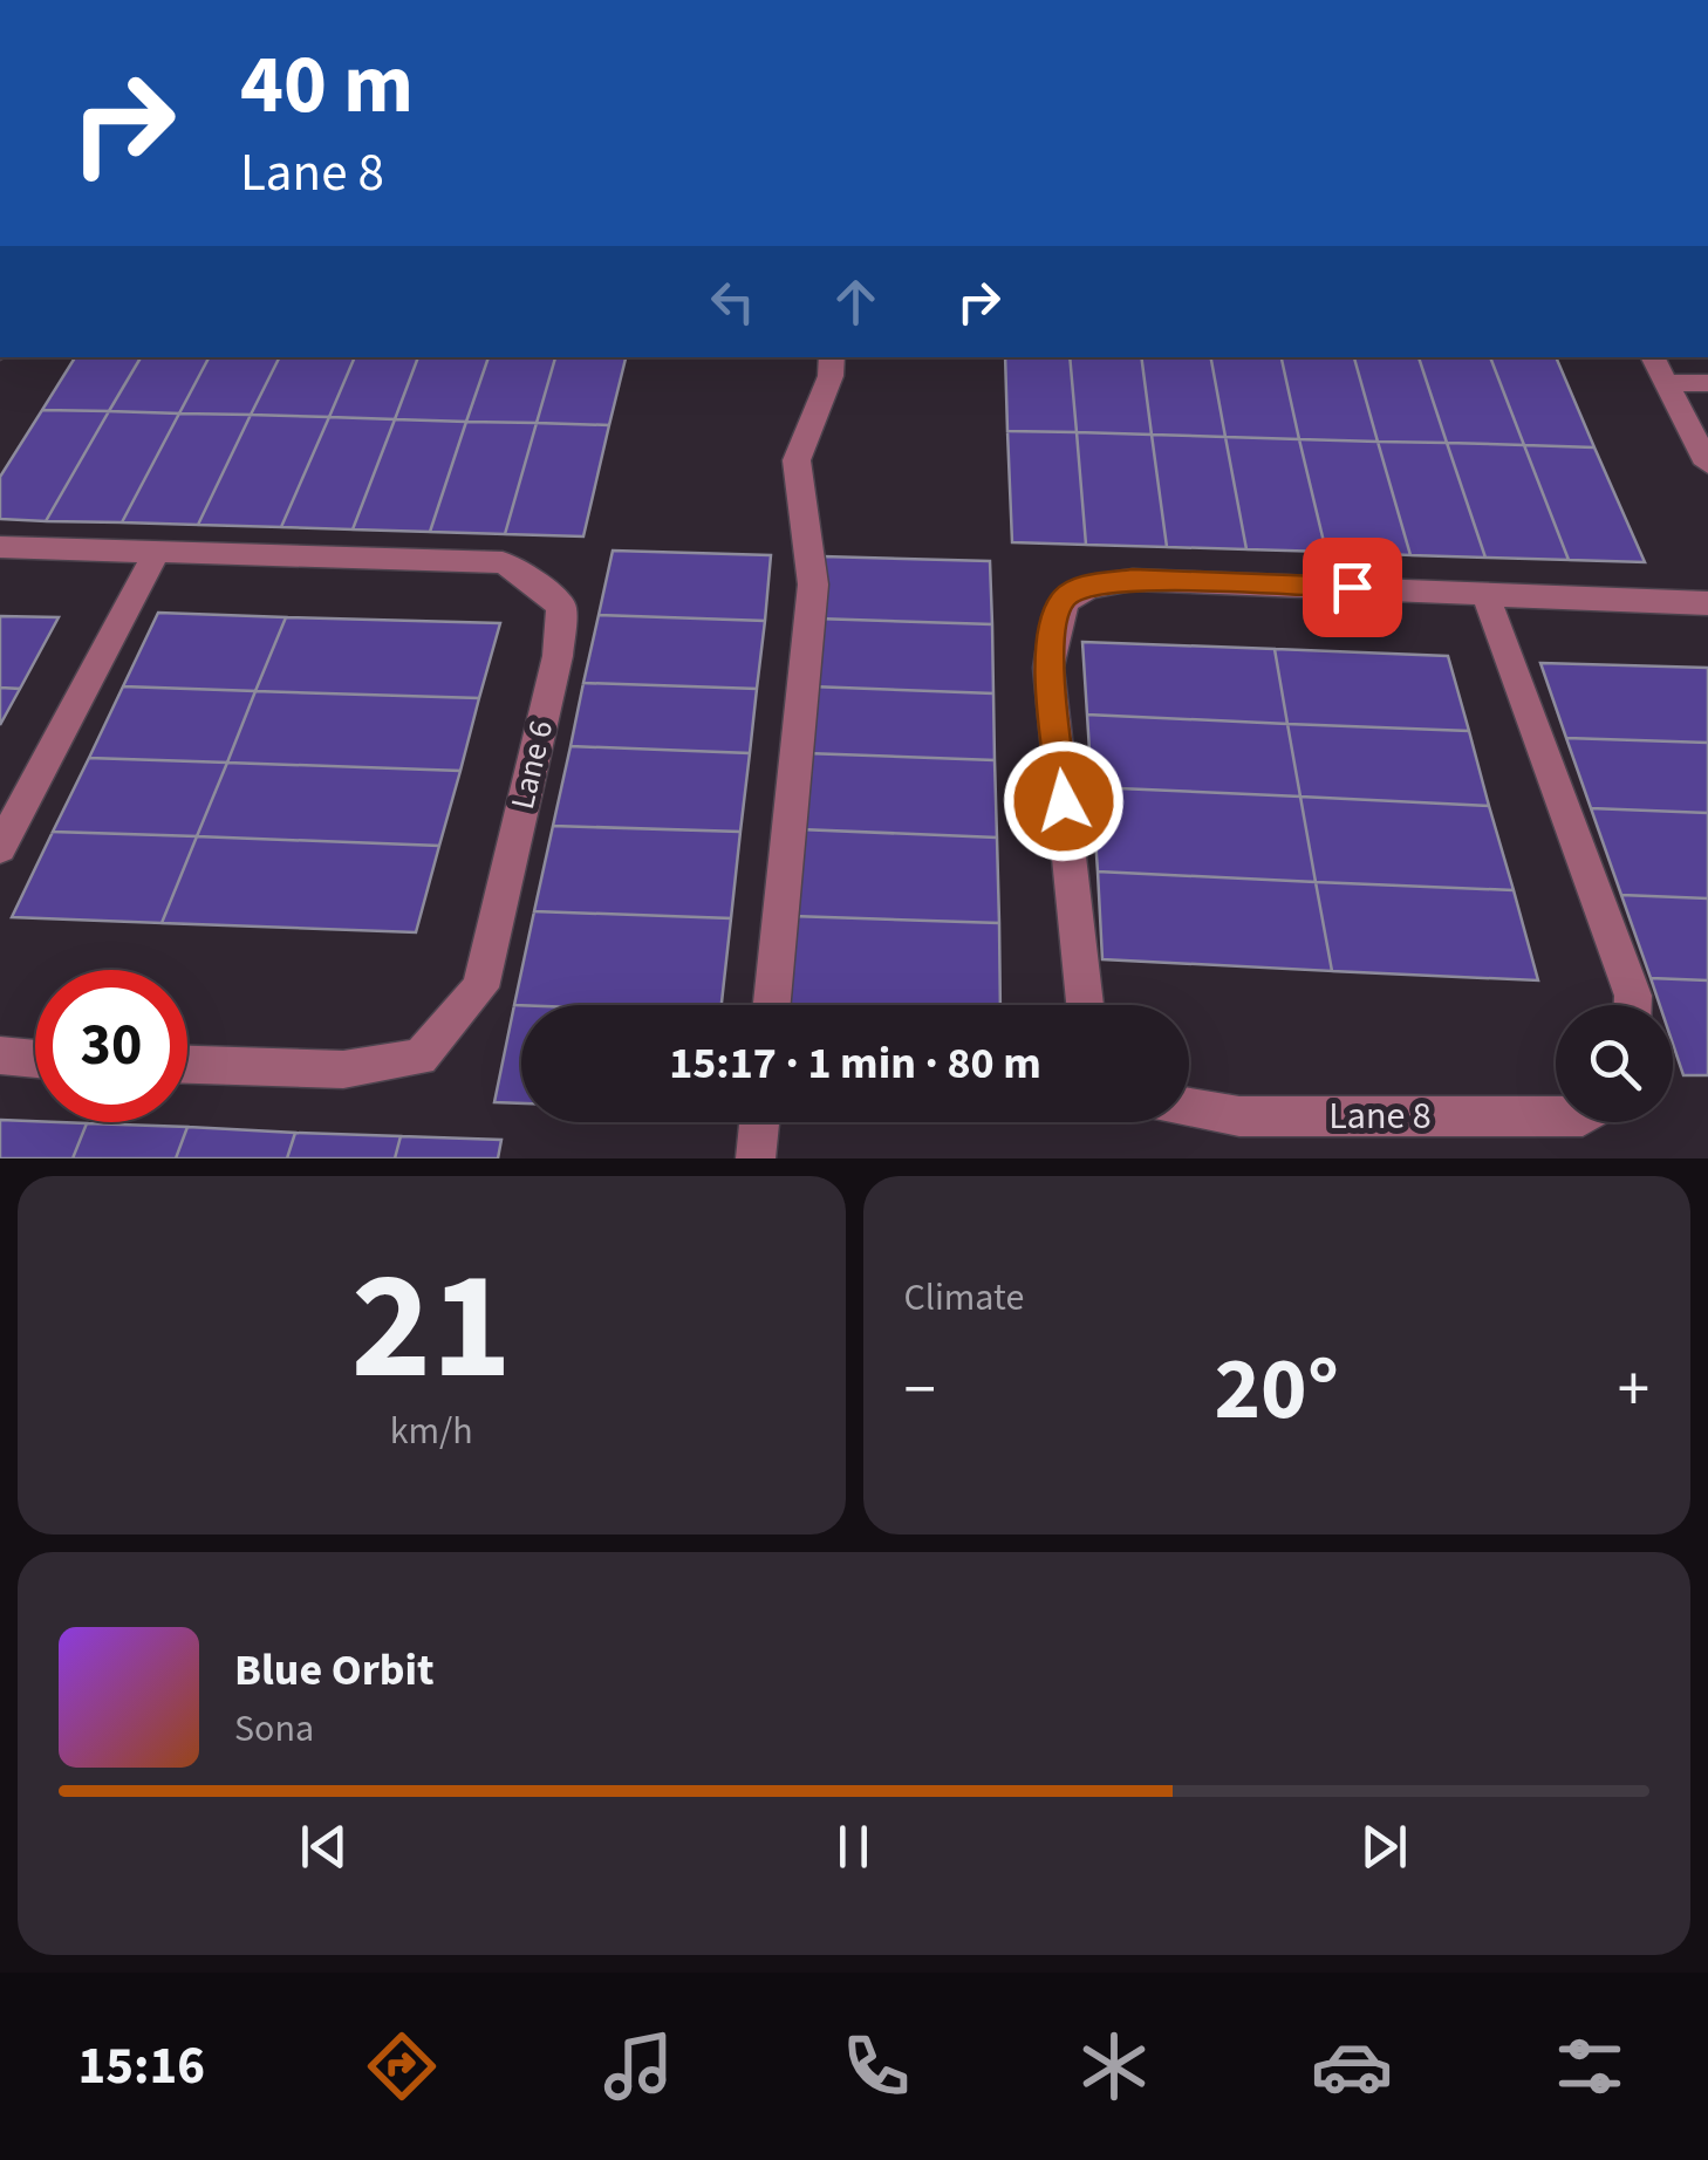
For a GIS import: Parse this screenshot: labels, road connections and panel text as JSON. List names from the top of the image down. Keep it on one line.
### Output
{"streets":{"street":["Lane 6","Lane 8"]},"page":{"turn":["40 m","Lane 8"],"limit":"30","trip":"15:17 · 1 min · 80 m","tile":[["21","km/h"],"Climate"],"heat":["−","20°","+"],"song":["Blue Orbit","Sona"],"tabs":"15:16"}}
